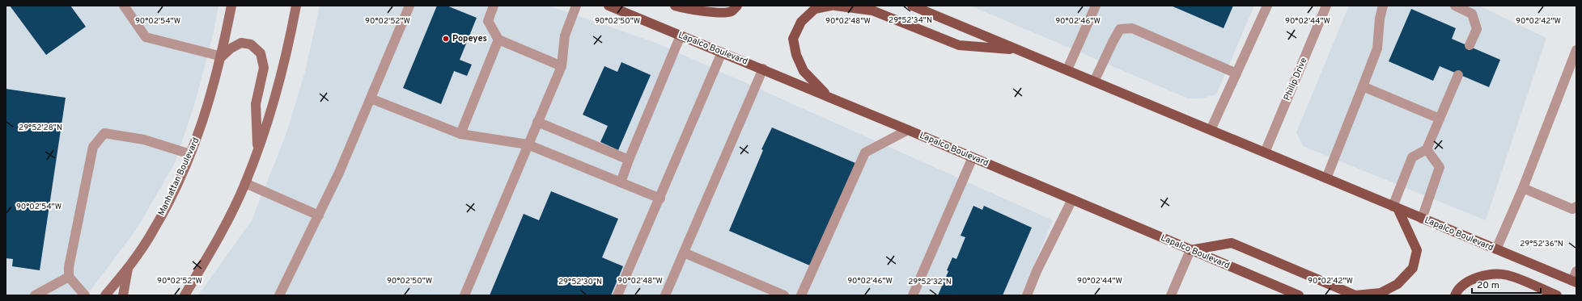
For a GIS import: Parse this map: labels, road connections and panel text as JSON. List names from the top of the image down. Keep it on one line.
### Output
{"streets":{"main road":["Lapalco Boulevard"],"street":["Philip Drive","Manhattan Boulevard"]},"crossings":[["Lapalco Boulevard","Philip Drive"]],"places":["Popeyes"],"scale_bar":"20 m","coordinates":["29°52'34\"N","90°02'54\"W","90°02'52\"W","90°02'50\"W","90°02'48\"W","90°02'46\"W","90°02'44\"W","90°02'42\"W","29°52'28\"N","29°52'36\"N","29°52'30\"N","29°52'32\"N"]}
